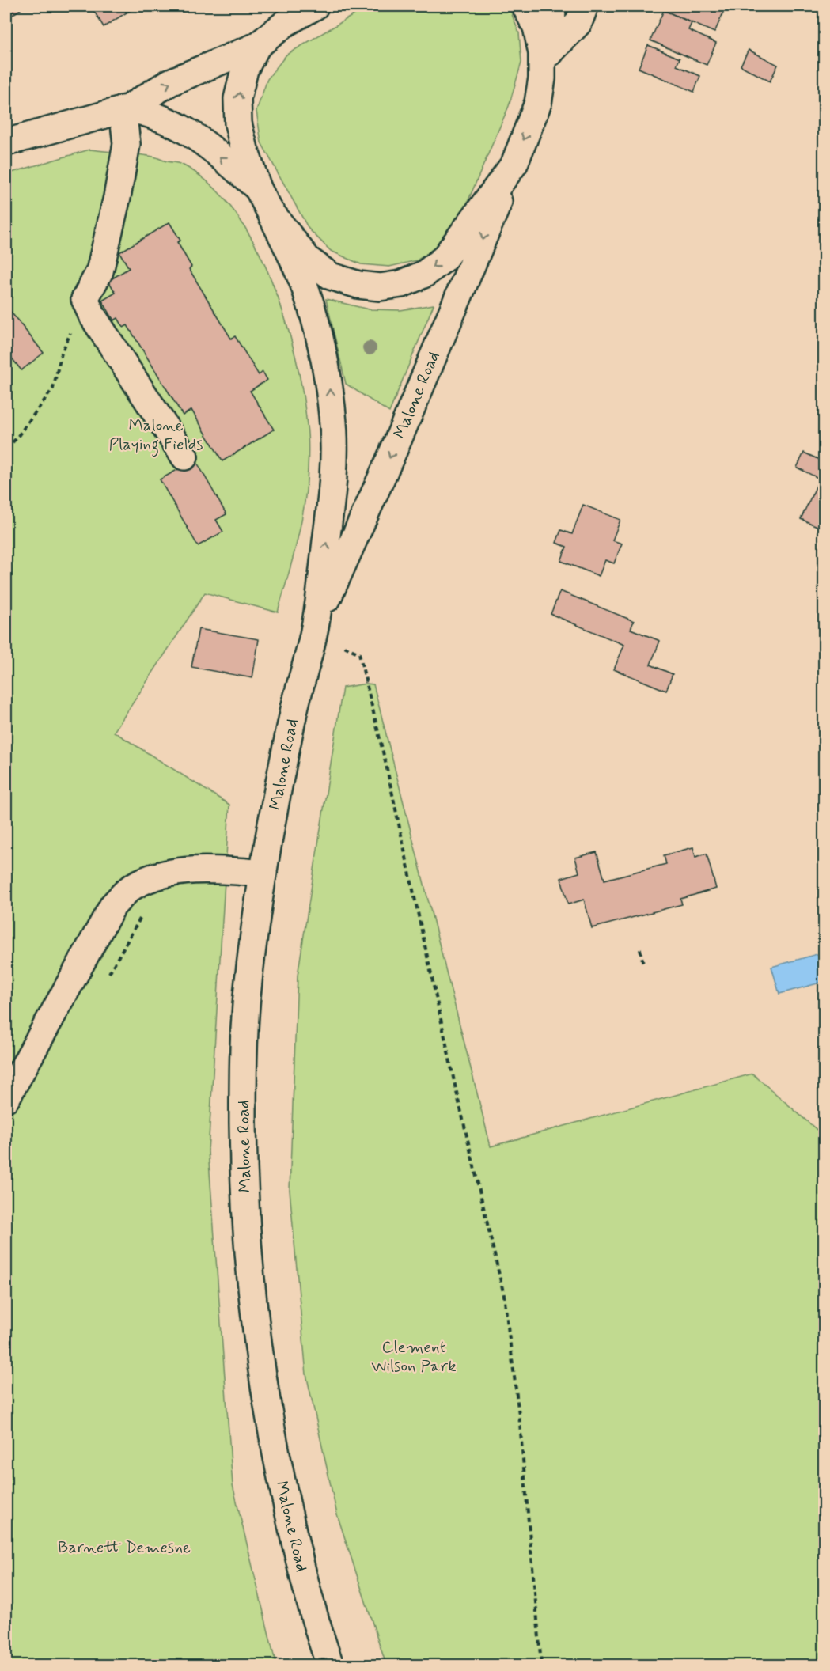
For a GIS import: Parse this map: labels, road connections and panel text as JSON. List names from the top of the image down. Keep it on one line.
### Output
{"streets":{"main road":["Malone Road"]},"parks":["Malone Playing Fields","Clement Wilson Park","Barnett Demesne"]}
